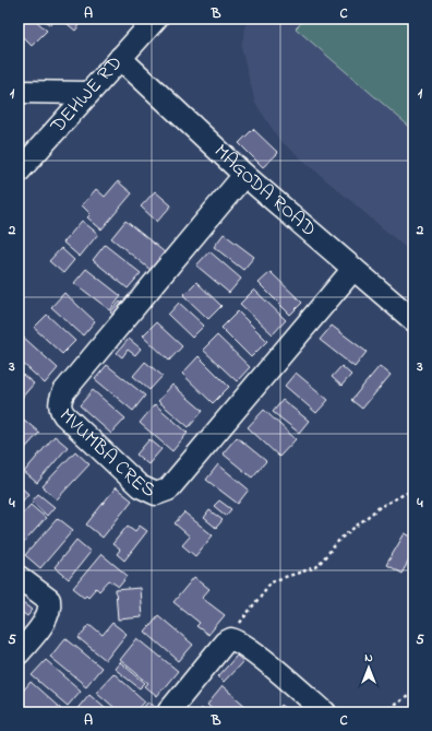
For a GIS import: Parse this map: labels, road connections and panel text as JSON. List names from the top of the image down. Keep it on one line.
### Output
{"streets":{"street":["DEHWE RD","MAGODA ROAD","MVUMBA CRES"]},"crossings":[["DEHWE RD","MAGODA ROAD"],["MAGODA ROAD","MVUMBA CRES"]],"north":"top","grid":{"columns":["A","B","C"],"rows":["1","2","3","4","5"]}}
